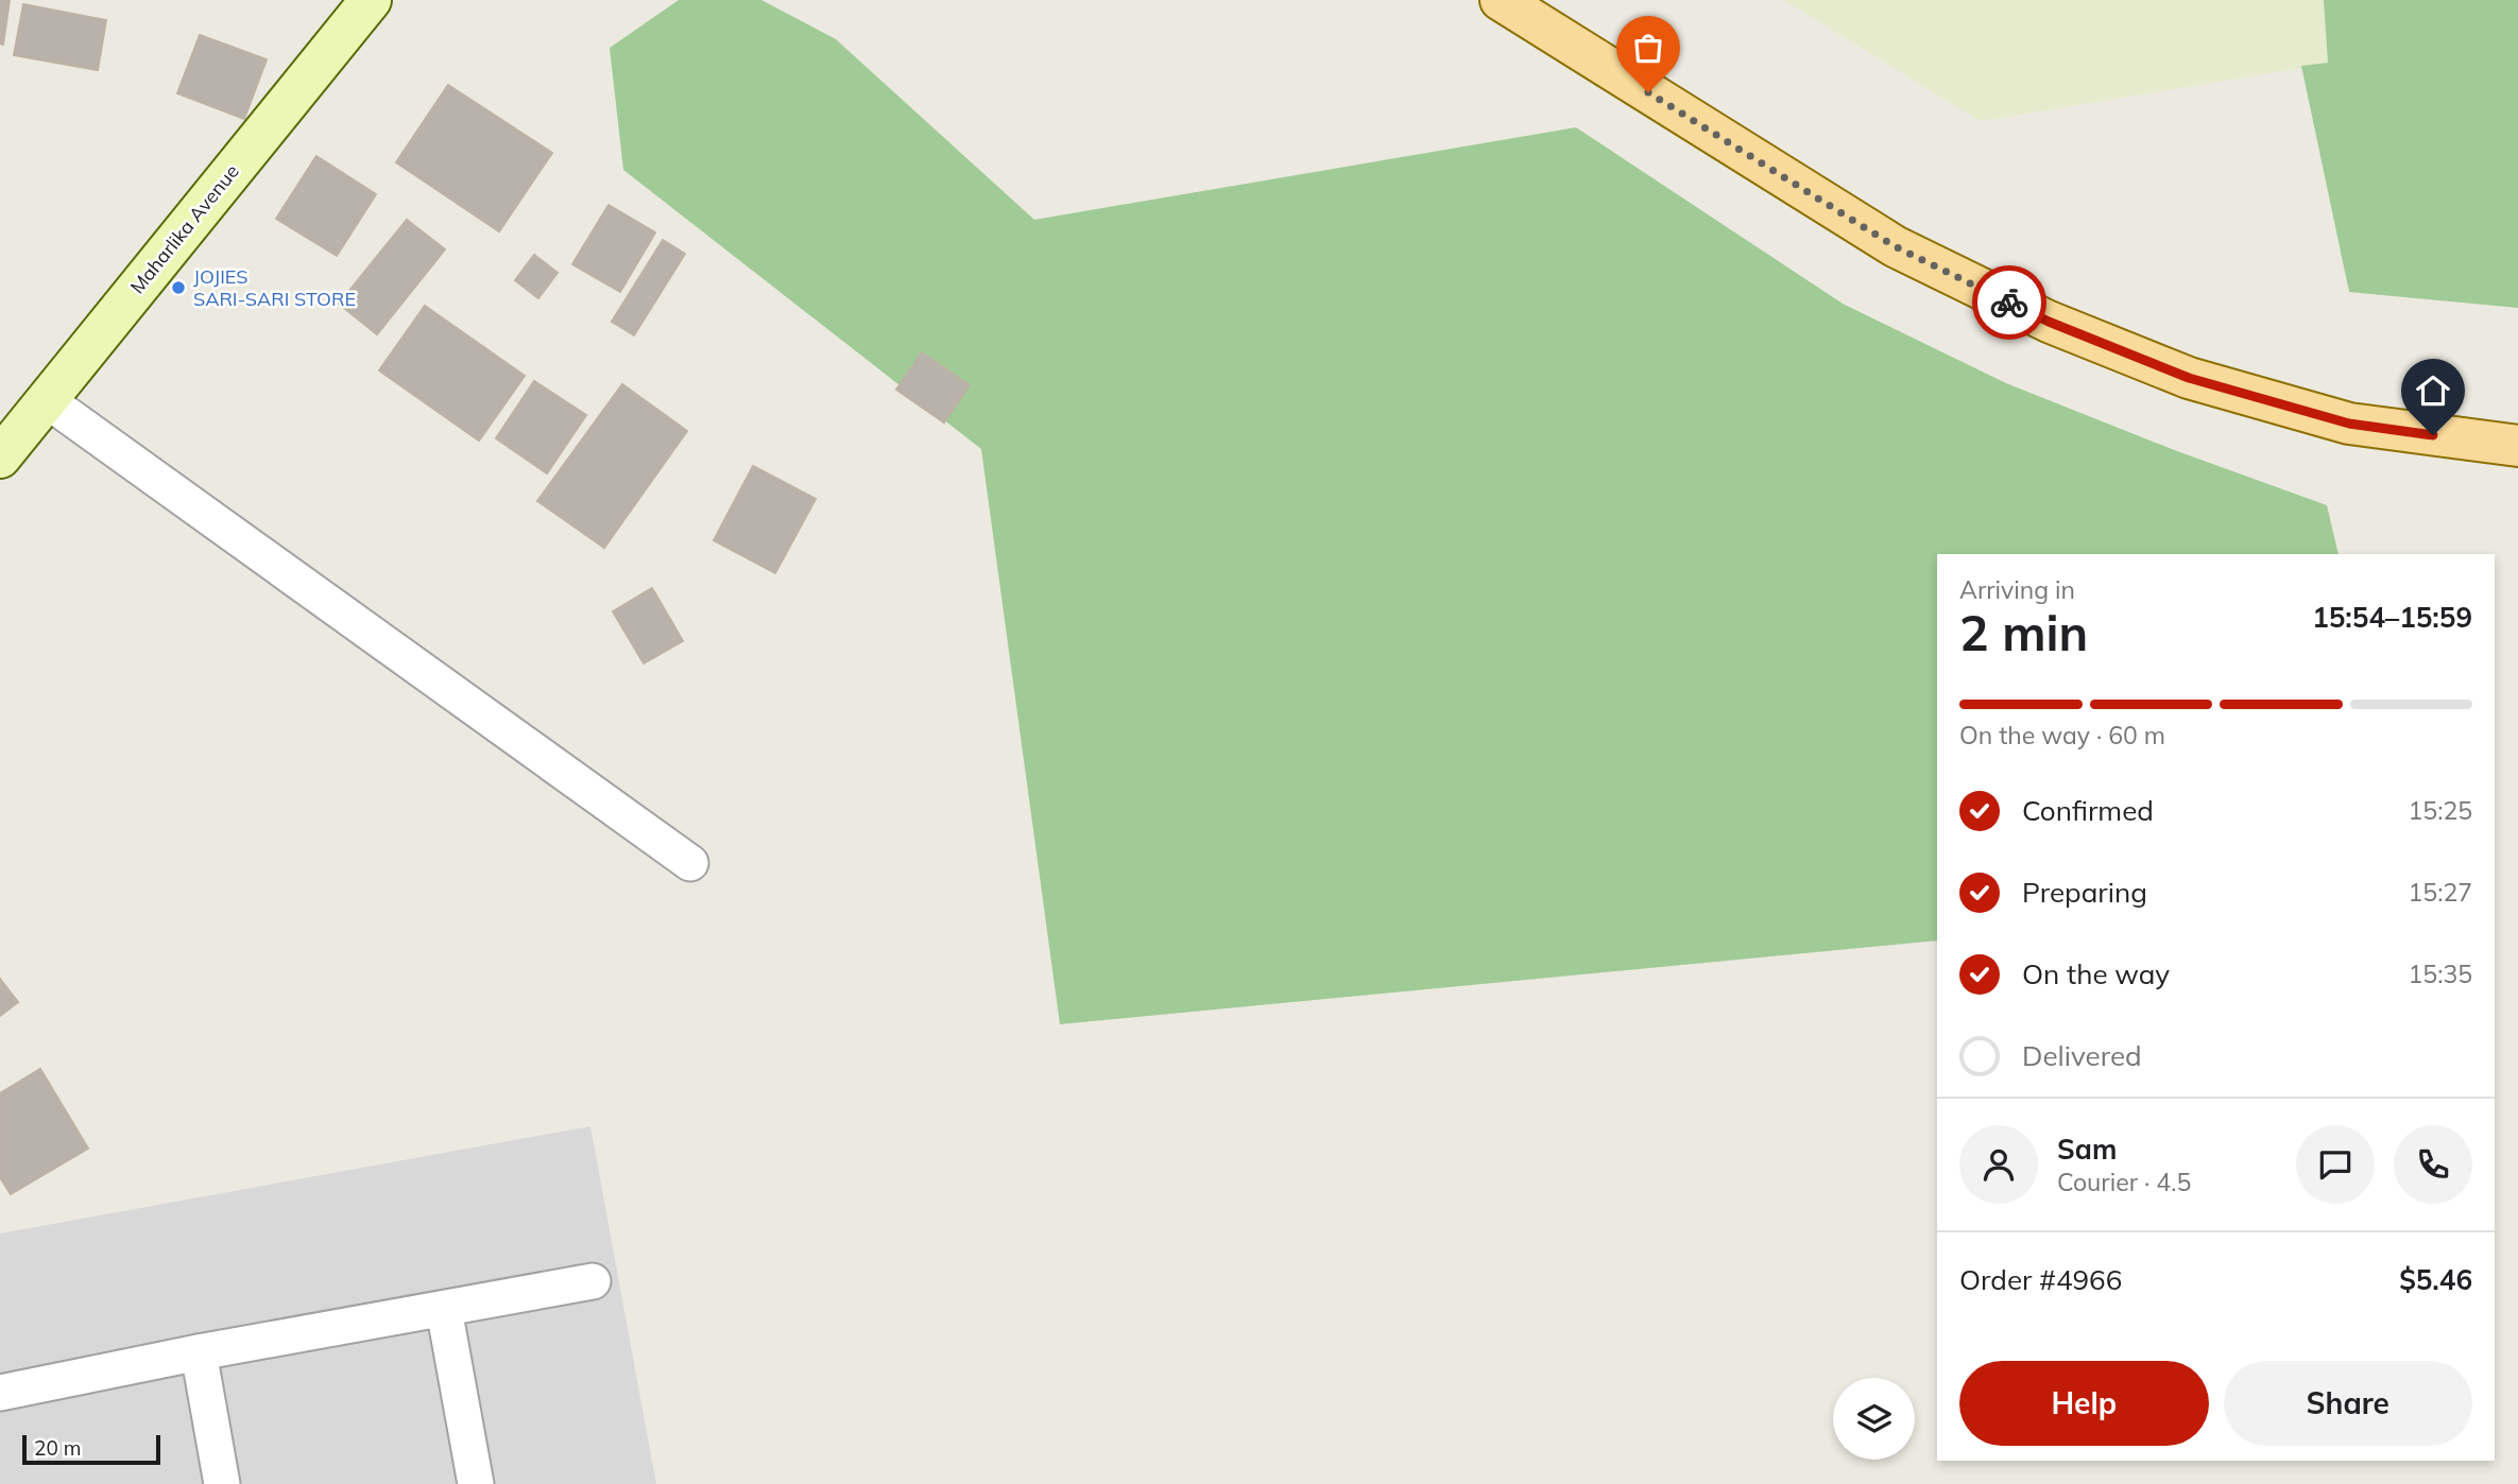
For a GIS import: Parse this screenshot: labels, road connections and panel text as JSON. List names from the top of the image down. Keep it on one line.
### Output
{"streets":{"main road":["Maharlika Avenue"]},"places":["JOJIES SARI-SARI STORE"],"scale_bar":"20 m","page":{"heading":["2 min","Arriving in","15:54–15:59"],"panel":["Sam","Courier · 4.5","Order #4966","$5.46"],"bar":"On the way · 60 m","list":[["Confirmed","15:25"],["Preparing","15:27"],["On the way","15:35"],"Delivered"],"buttons":["Help","Share"],"scale":"20 m"}}
